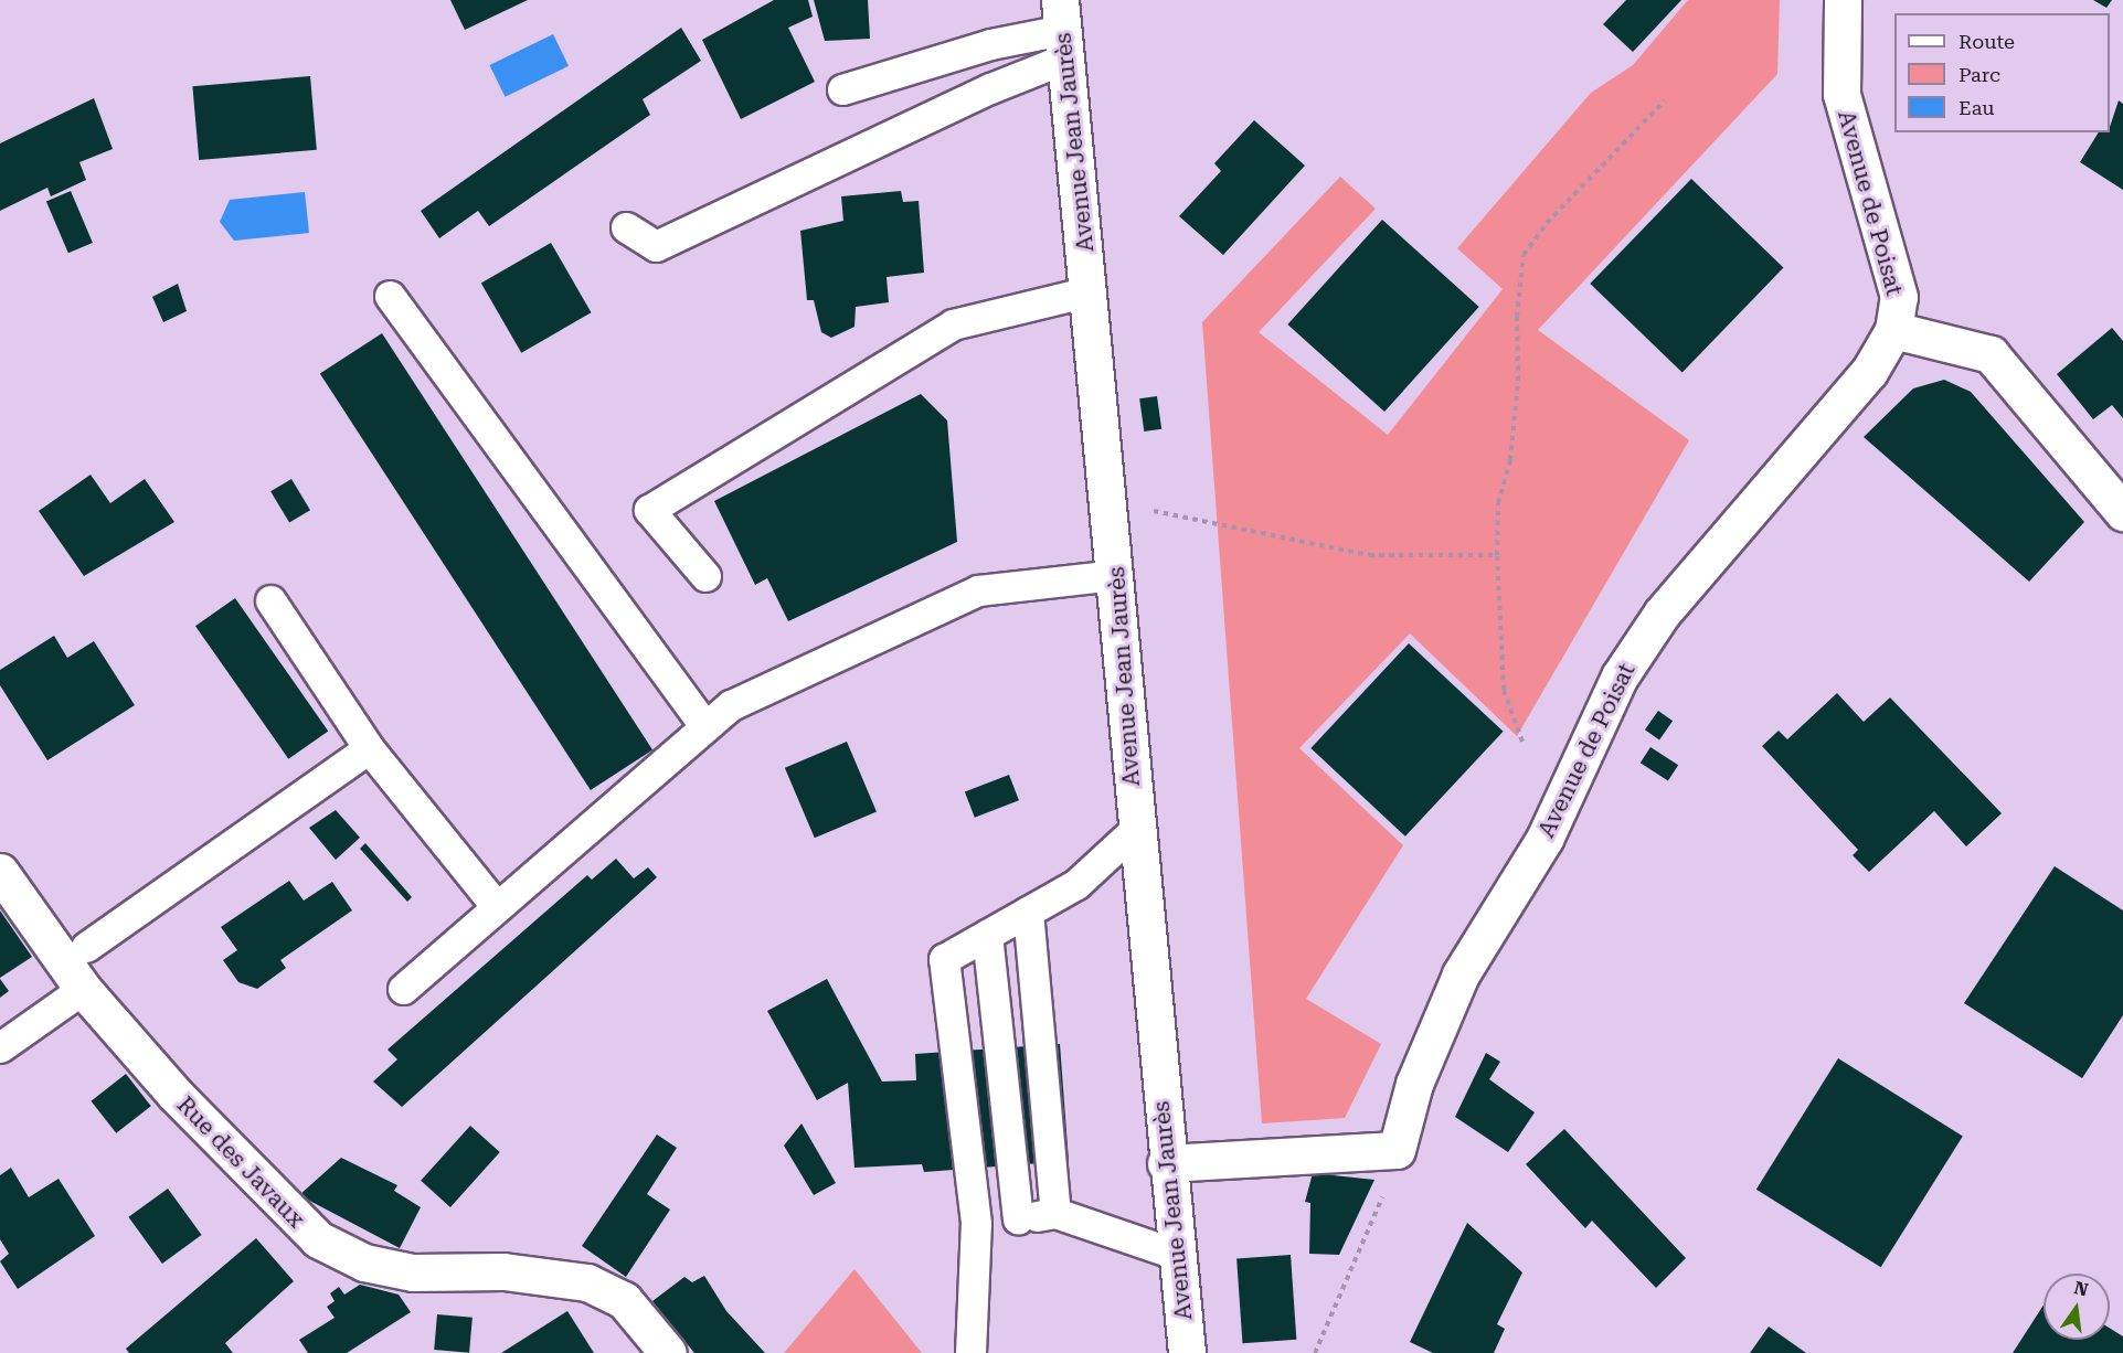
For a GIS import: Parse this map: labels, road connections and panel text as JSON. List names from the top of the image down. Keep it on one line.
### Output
{"streets":{"street":["Avenue Jean Jaurès","Avenue de Poisat","Rue des Javaux"]},"legend":["Route","Parc","Eau"],"north":"top"}
